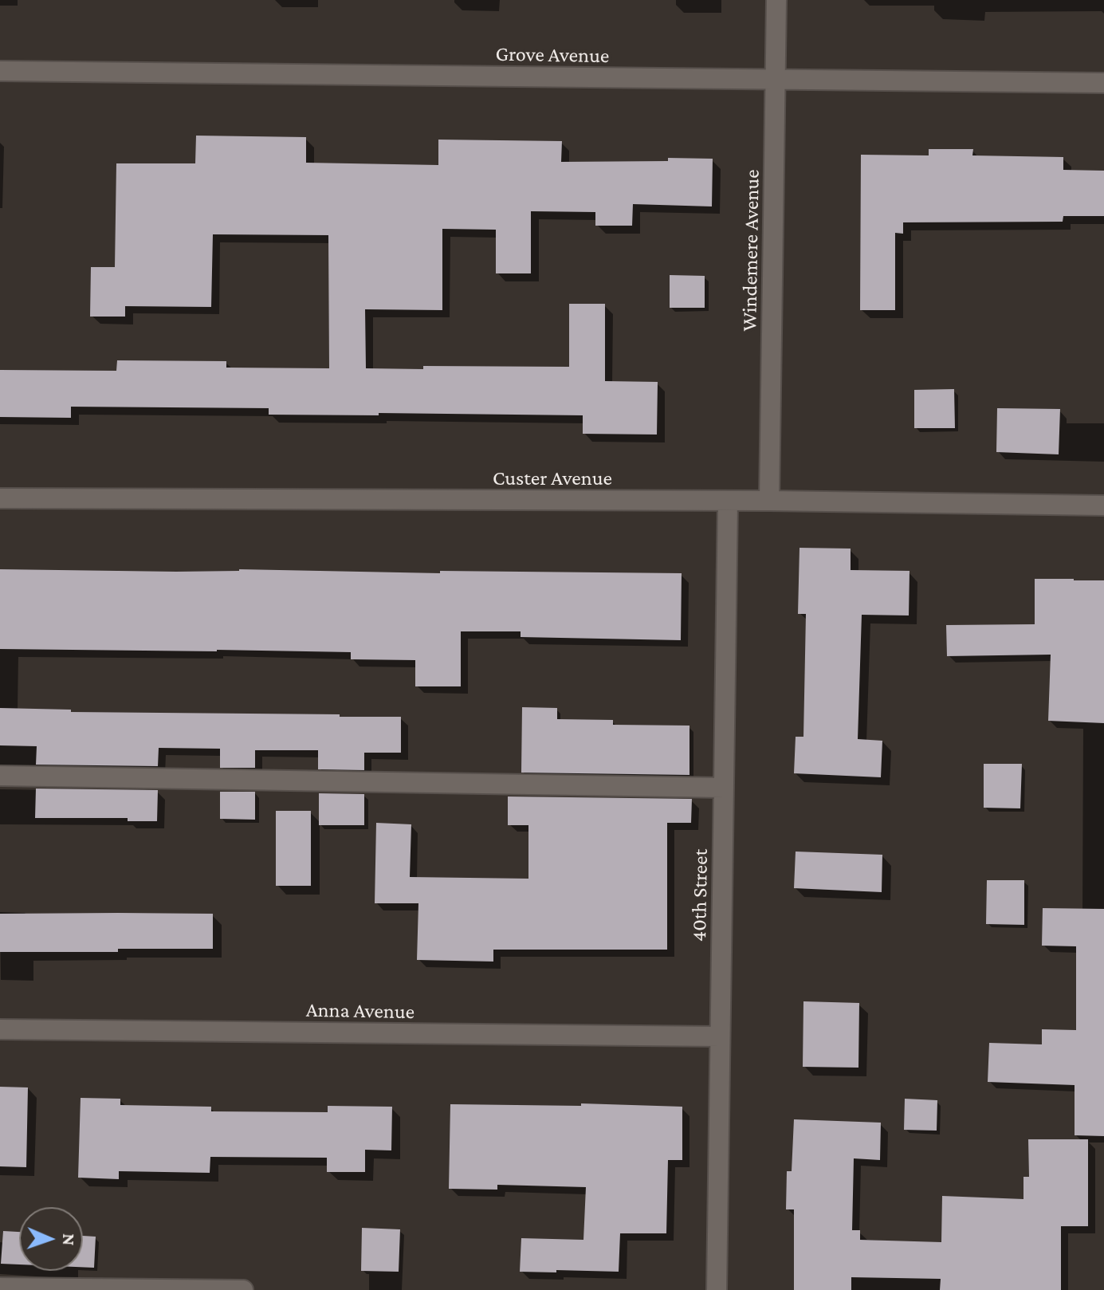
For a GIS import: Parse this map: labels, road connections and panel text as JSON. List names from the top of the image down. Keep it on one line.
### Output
{"streets":{"street":["Grove Avenue","Windemere Avenue","Custer Avenue","40th Street","Anna Avenue"]},"crossings":[["Grove Avenue","Windemere Avenue"],["Windemere Avenue","Custer Avenue"],["Custer Avenue","40th Street"],["40th Street","Anna Avenue"]],"north":"right"}
